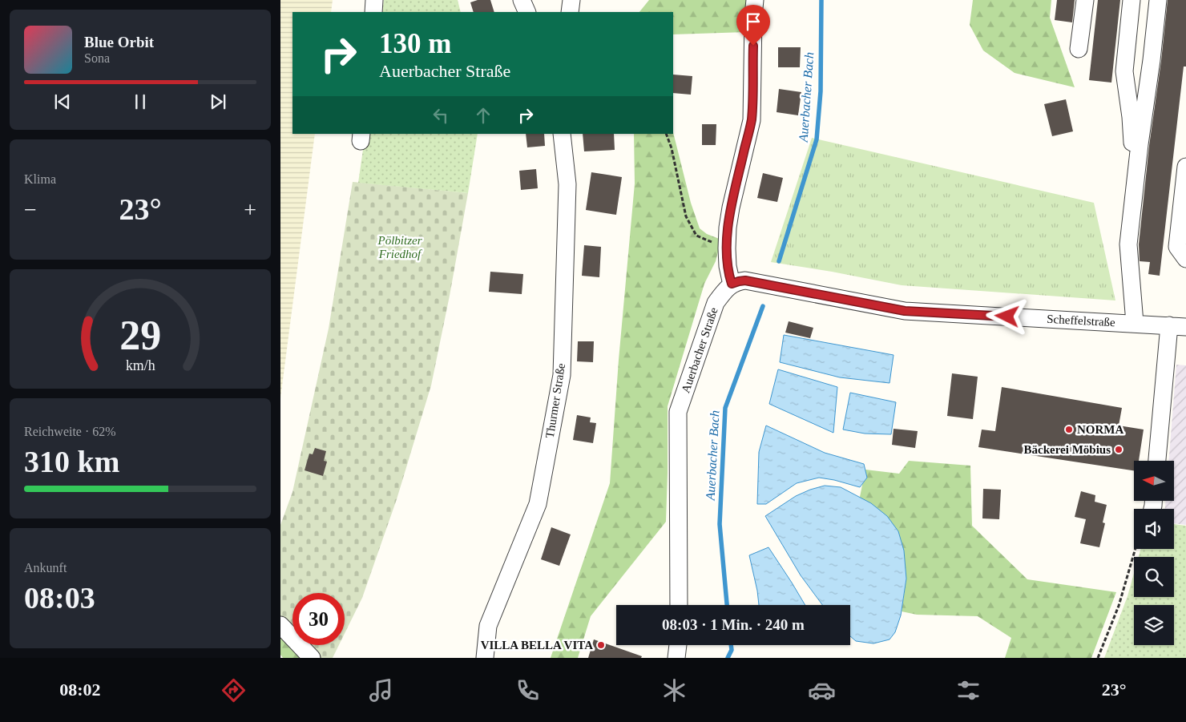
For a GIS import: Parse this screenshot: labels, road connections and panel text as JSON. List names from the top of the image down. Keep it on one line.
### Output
{"streets":{"street":["Scheffelstraße","Auerbacher Straße","Thurmer Straße"]},"crossings":[["Scheffelstraße","Auerbacher Straße"]],"water":["Auerbacher Bach"],"parks":["Pölbitzer Friedhof"],"places":["NORMA","Bäckerei Möbius","VILLA BELLA VITA"],"north":"left","page":{"turn":["130 m","Auerbacher Straße"],"song":["Blue Orbit","Sona"],"tile":["Klima",["Reichweite · 62%","310 km"],["Ankunft","08:03"]],"heat":["−","23°","+"],"limit":"30","trip":"08:03 · 1 Min. · 240 m","tabs":["08:02","23°"],"gauge":["29","km/h"]}}
